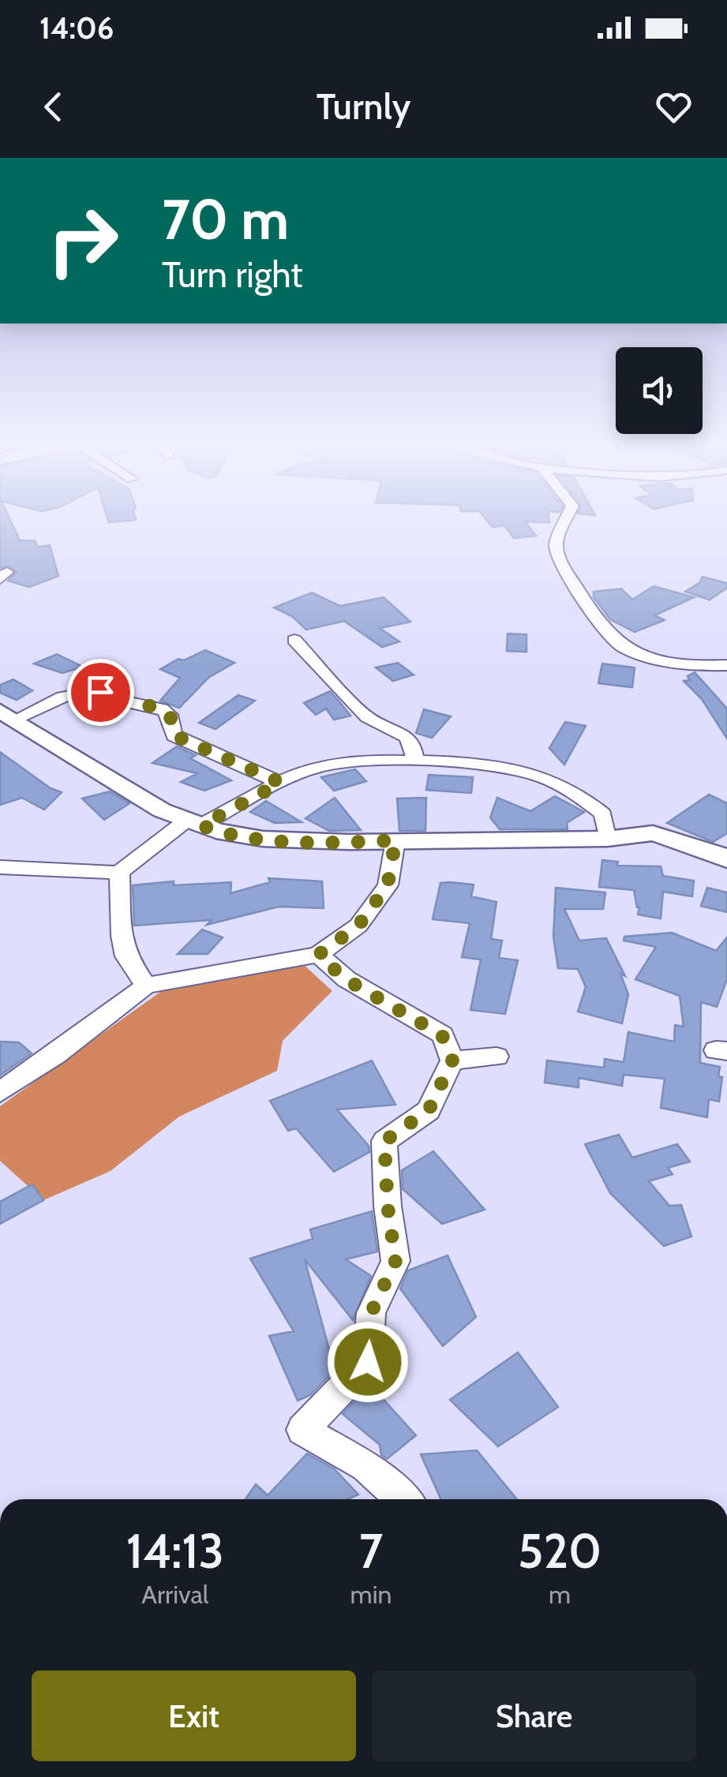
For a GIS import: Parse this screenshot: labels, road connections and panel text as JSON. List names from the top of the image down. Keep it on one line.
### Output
{"page":{"status":"14:06","header":"Turnly","turn":["70 m","Turn right"],"eta":["14:13","Arrival","7","min","520","m"],"buttons":["Exit","Share"]}}
